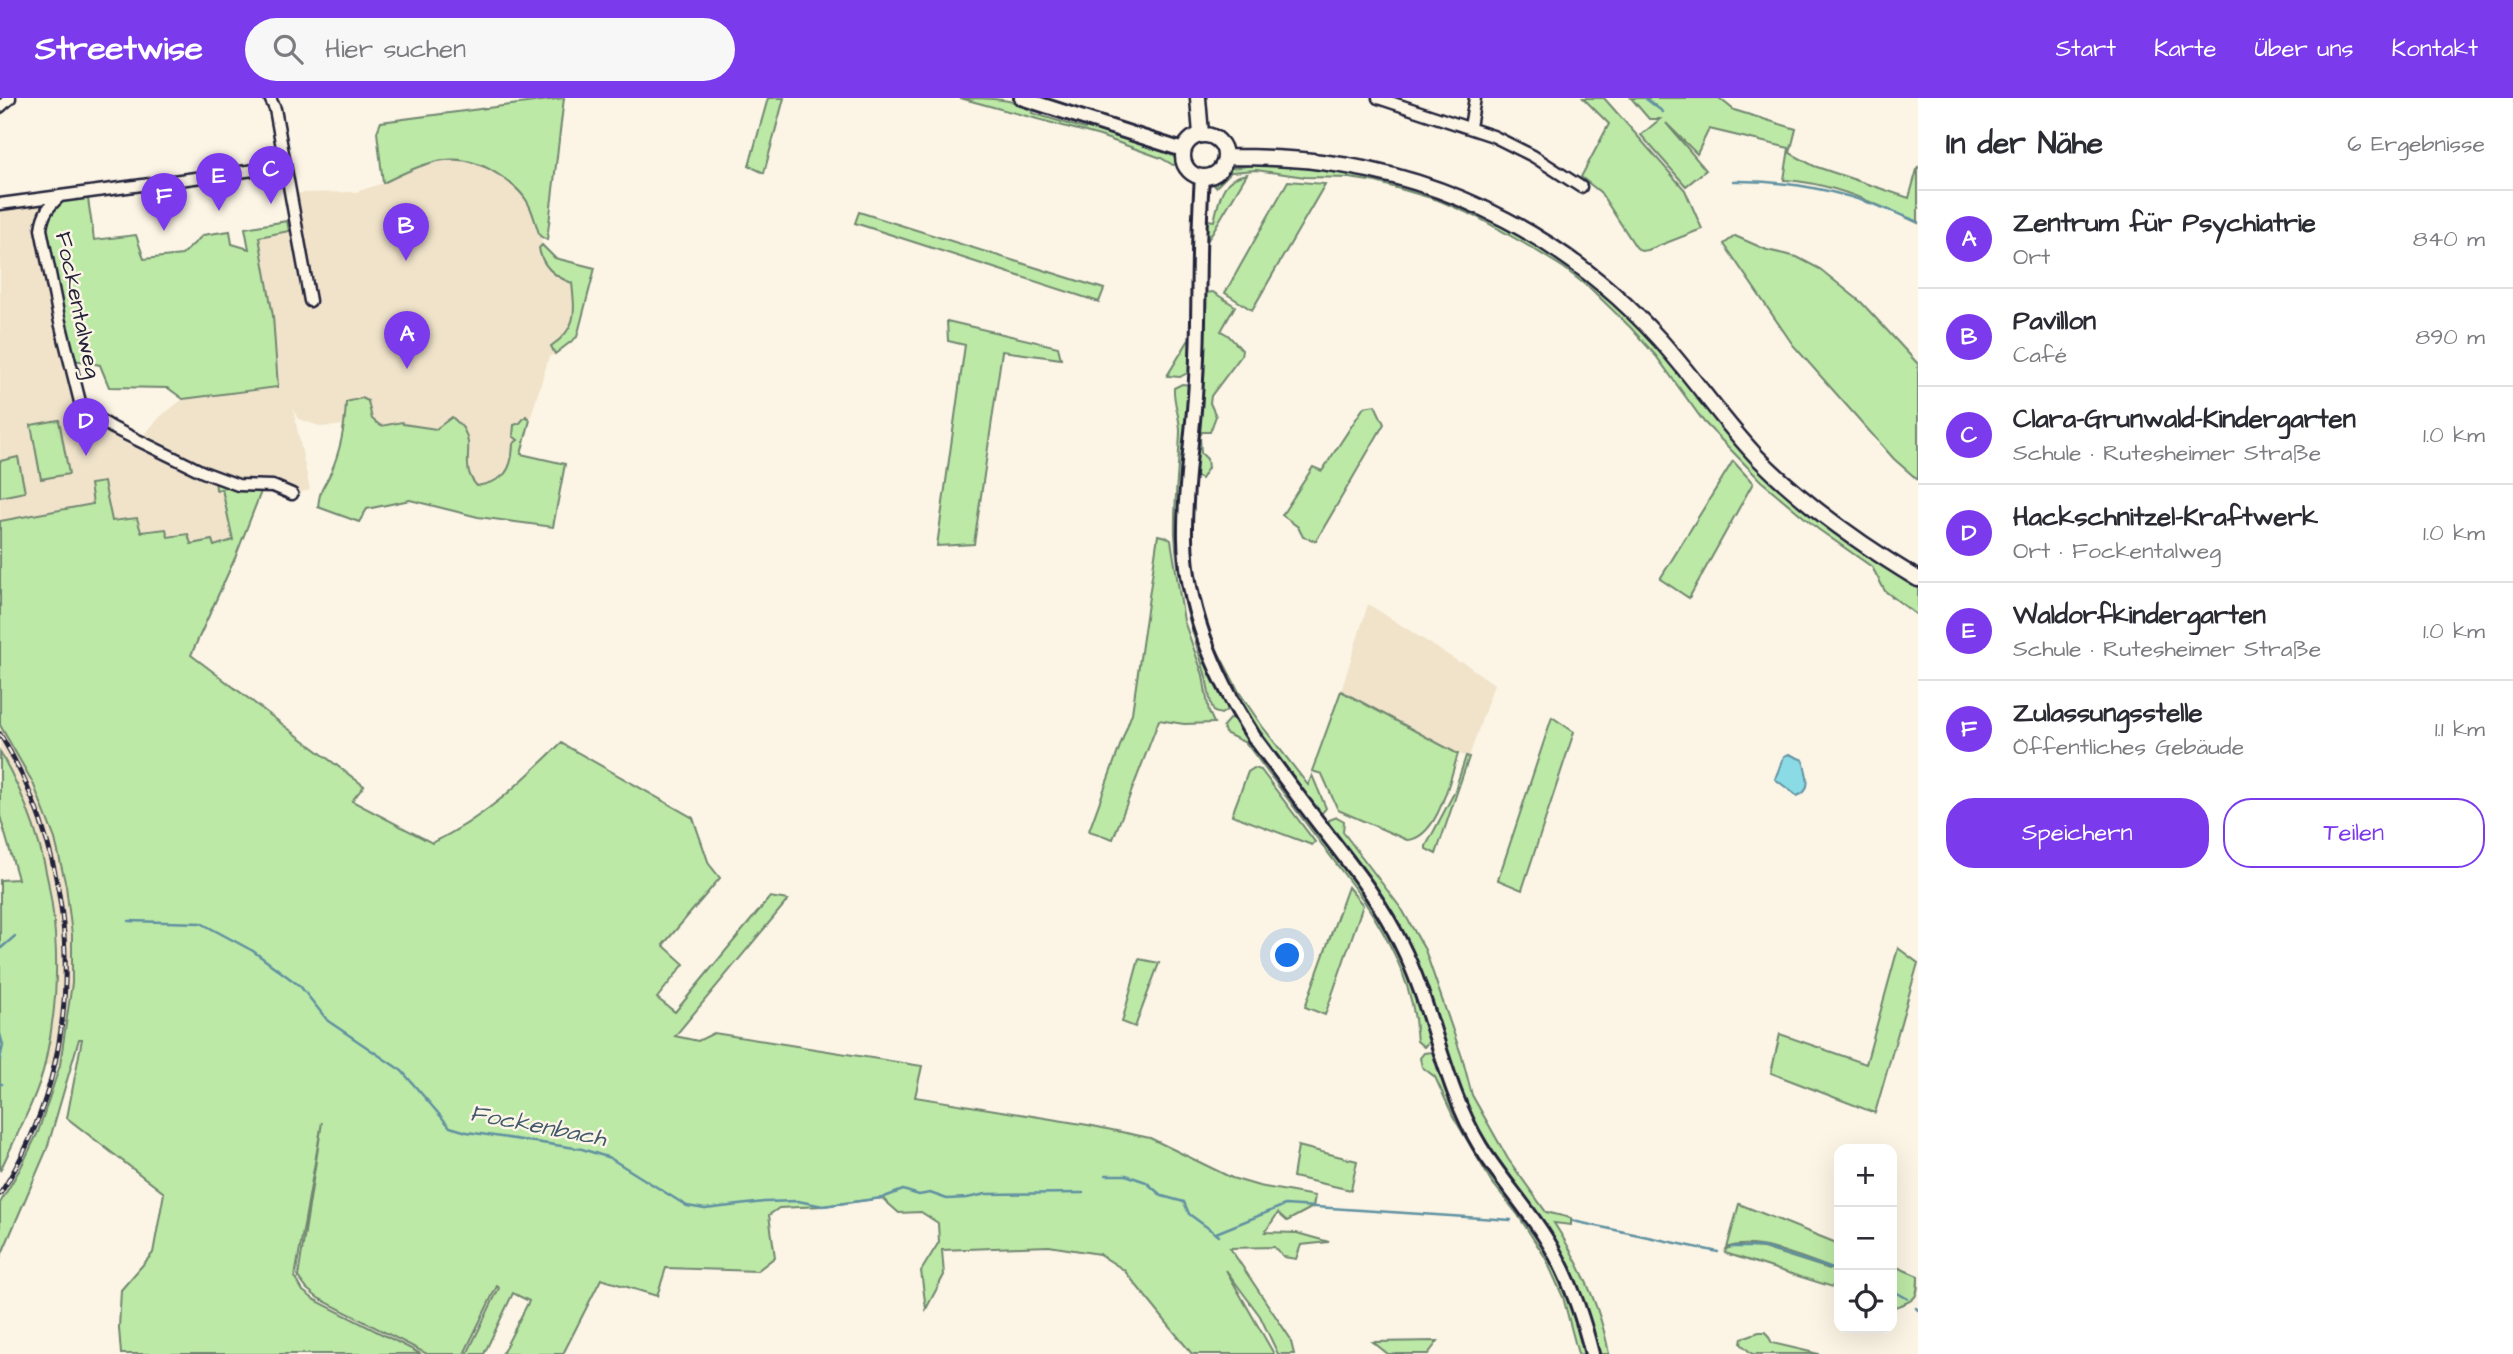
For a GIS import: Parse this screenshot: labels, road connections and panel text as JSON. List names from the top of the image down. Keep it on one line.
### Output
{"streets":{"street":["Fockentalweg"]},"water":["Fockenbach"],"page":{"header":"Streetwise","search":"Hier suchen","nav":["Start","Karte","Über uns","Kontakt"],"heading":["In der Nähe","6 Ergebnisse"],"pins":["C","E","F","B","A","D"],"list":[{"mark":"A","name":"Zentrum für Psychiatrie","note":"Ort","value":"840 m"},{"mark":"B","name":"Pavillon","note":"Café","value":"890 m"},{"mark":"C","name":"Clara-Grunwald-Kindergarten","note":"Schule · Rutesheimer Straße","value":"1.0 km"},{"mark":"D","name":"Hackschnitzel-Kraftwerk","note":"Ort · Fockentalweg","value":"1.0 km"},{"mark":"E","name":"Waldorfkindergarten","note":"Schule · Rutesheimer Straße","value":"1.0 km"},{"mark":"F","name":"Zulassungsstelle","note":"Öffentliches Gebäude","value":"1.1 km"}],"buttons":["Speichern","Teilen"],"map_buttons":["+","−"]}}
